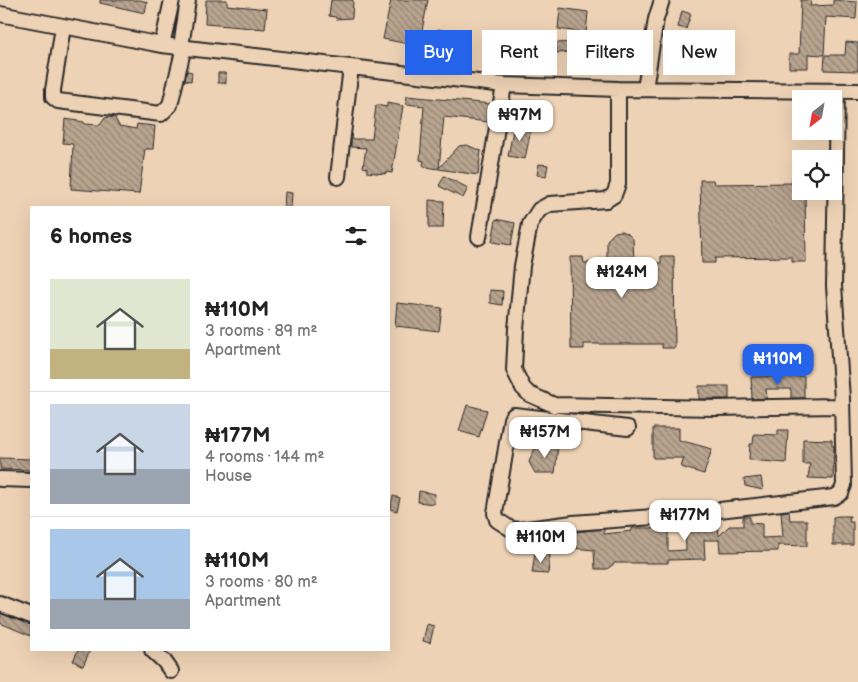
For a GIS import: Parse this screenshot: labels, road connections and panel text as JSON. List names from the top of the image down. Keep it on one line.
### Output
{"north":"bottom left","page":{"chip":["Buy","Rent","Filters","New"],"price":["₦97M","₦124M","₦110M","₦157M","₦177M","₦110M"],"heading":"6 homes","list":[{"name":"₦110M","note":"3 rooms · 89 m² · Apartment"},{"name":"₦177M","note":"4 rooms · 144 m² · House"},{"name":"₦110M","note":"3 rooms · 80 m² · Apartment"}]}}
